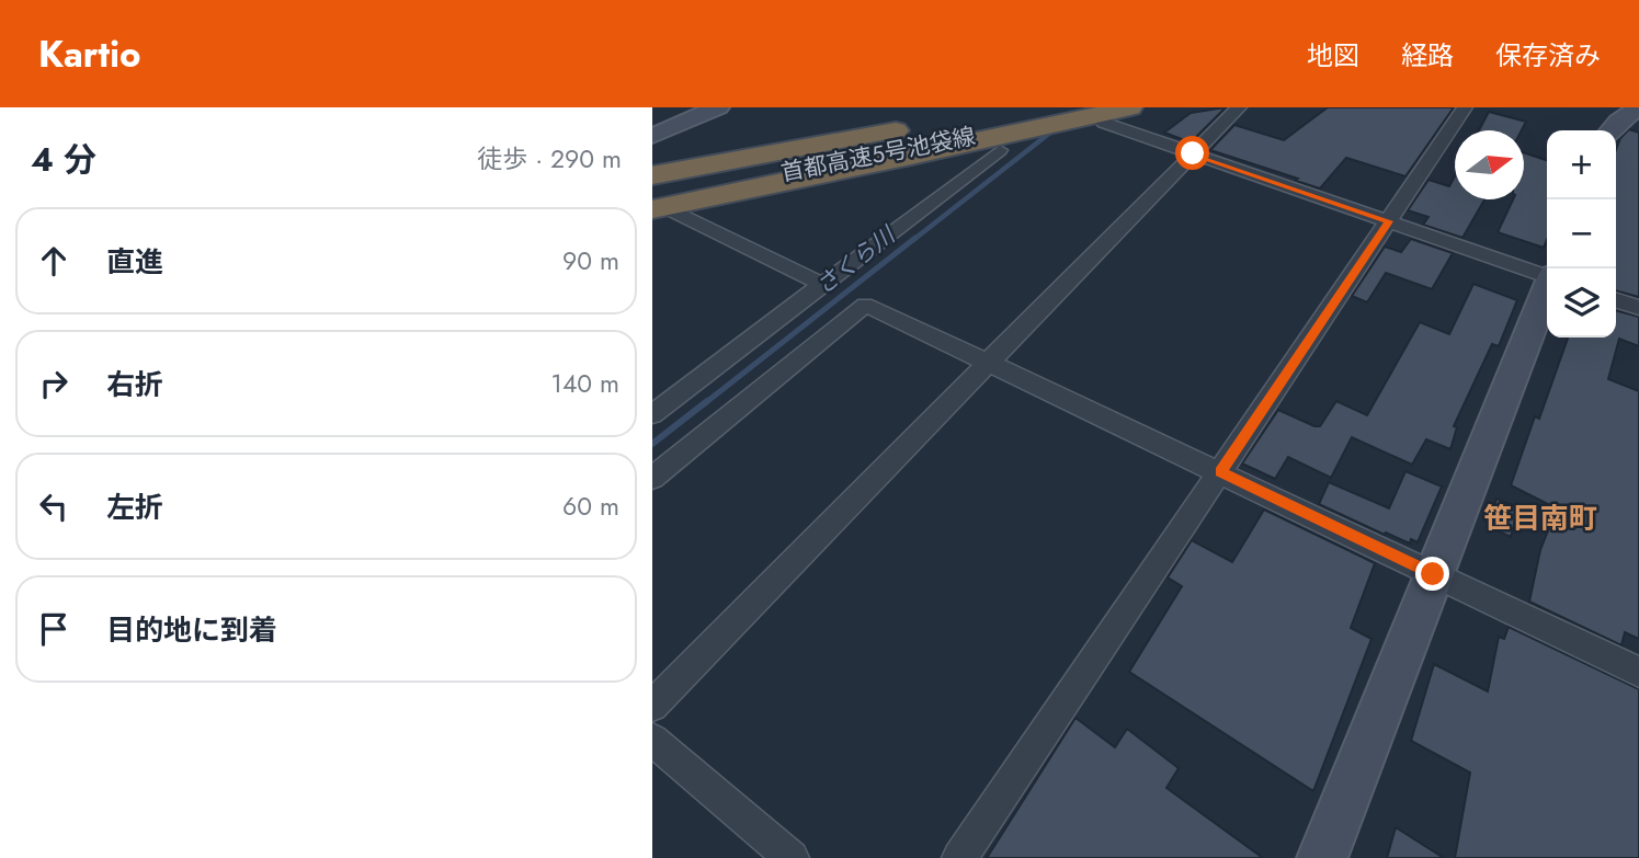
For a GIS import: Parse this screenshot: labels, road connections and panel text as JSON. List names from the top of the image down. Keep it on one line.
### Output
{"streets":{"highway":["首都高速5号池袋線"]},"districts":["笹目南町"],"water":["さくら川"],"north":"right","page":{"header":"Kartio","nav":["地図","経路","保存済み"],"heading":["4 分","徒歩 · 290 m"],"map_buttons":["+","−"],"list":[["直進","90 m"],["右折","140 m"],["左折","60 m"],"目的地に到着"]}}
